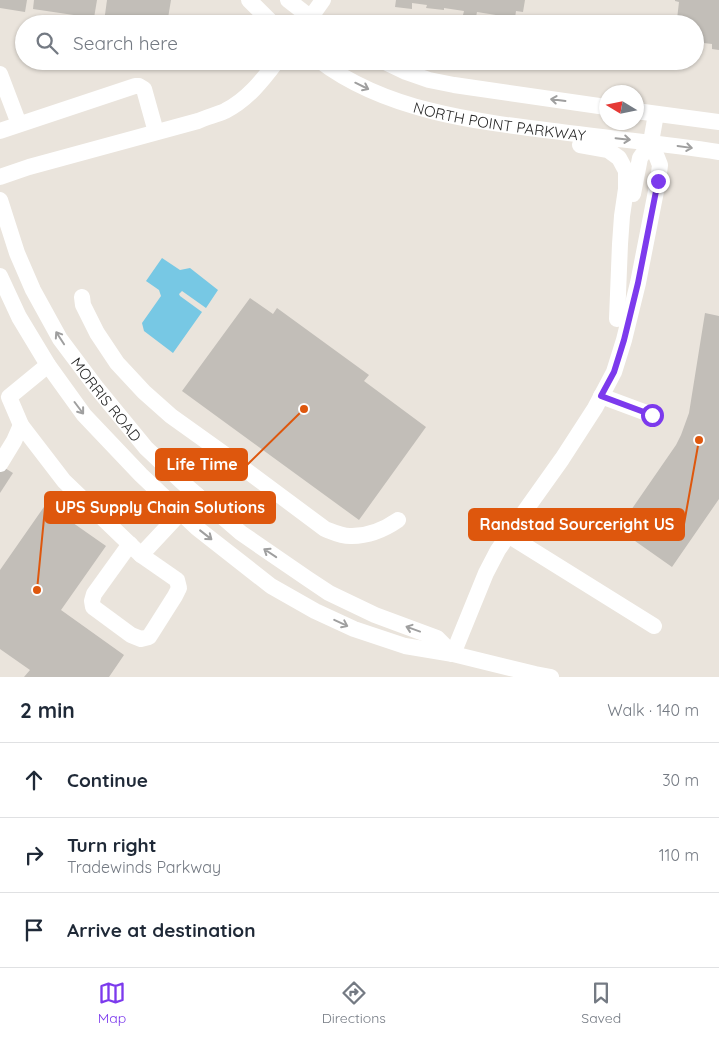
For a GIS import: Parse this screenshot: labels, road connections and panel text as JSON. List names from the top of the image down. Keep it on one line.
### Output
{"streets":{"street":["NORTH POINT PARKWAY","MORRIS ROAD"]},"places":["Life Time","Randstad Sourceright US","UPS Supply Chain Solutions"],"north":"left","page":{"search":"Search here","heading":["2 min","Walk · 140 m"],"list":[["Continue","30 m"],["Turn right","Tradewinds Parkway","110 m"],"Arrive at destination"],"nav":["Map","Directions","Saved"]}}
